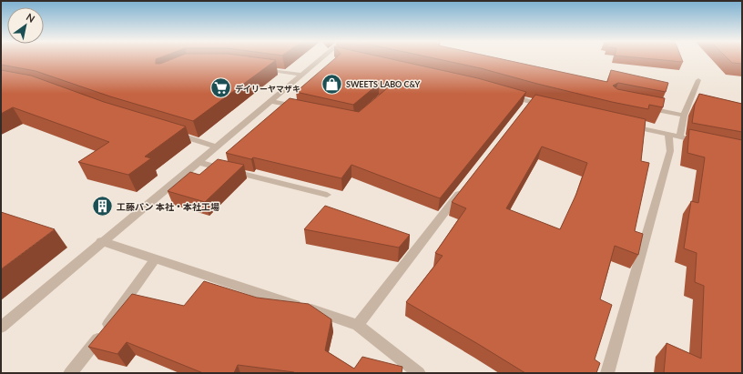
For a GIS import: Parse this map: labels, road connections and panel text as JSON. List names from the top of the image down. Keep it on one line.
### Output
{"places":{"shop":["SWEETS LABO C&Y"],"supermarket":["デイリーヤマザキ"],"building":["工藤パン 本社・本社工場"]},"north":"top right"}
